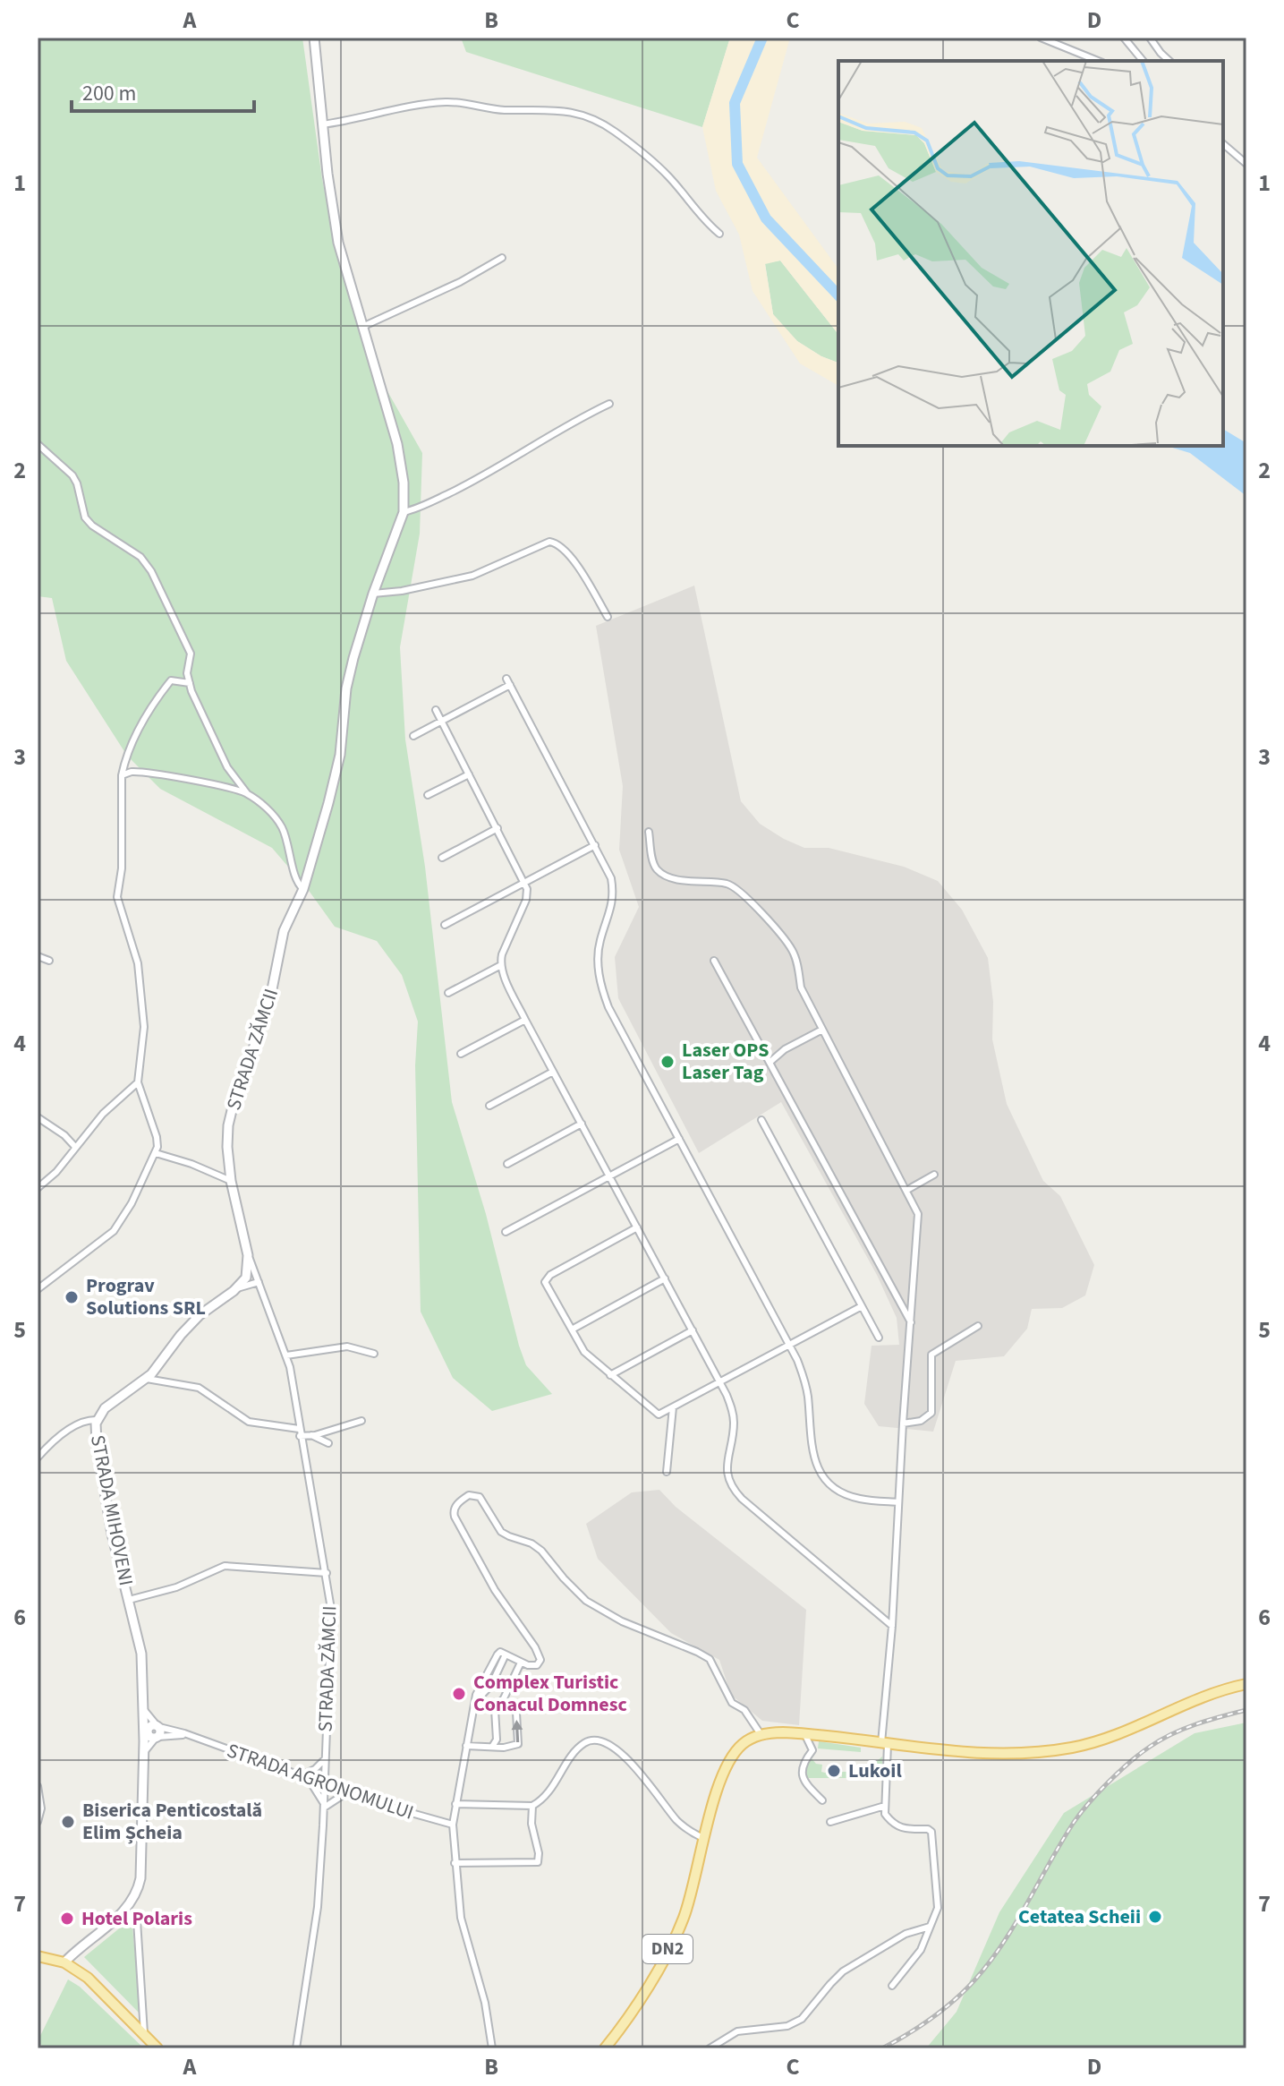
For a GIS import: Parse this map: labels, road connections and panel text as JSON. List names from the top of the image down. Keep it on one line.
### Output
{"streets":{"main road":["STRADA ZĂMCII","STRADA MIHOVENI","DN2"],"street":["STRADA AGRONOMULUI"]},"crossings":[["STRADA ZĂMCII","STRADA MIHOVENI"],["STRADA ZĂMCII","STRADA AGRONOMULUI"],["STRADA MIHOVENI","STRADA AGRONOMULUI"]],"places":["Laser OPS Laser Tag","Prograv Solutions SRL","Complex Turistic Conacul Domnesc","Lukoil","Biserica Penticostală Elim Șcheia","Cetatea Scheii","Hotel Polaris"],"scale_bar":"200 m","grid":{"columns":["A","B","C","D"],"rows":["1","2","3","4","5","6","7"]}}
